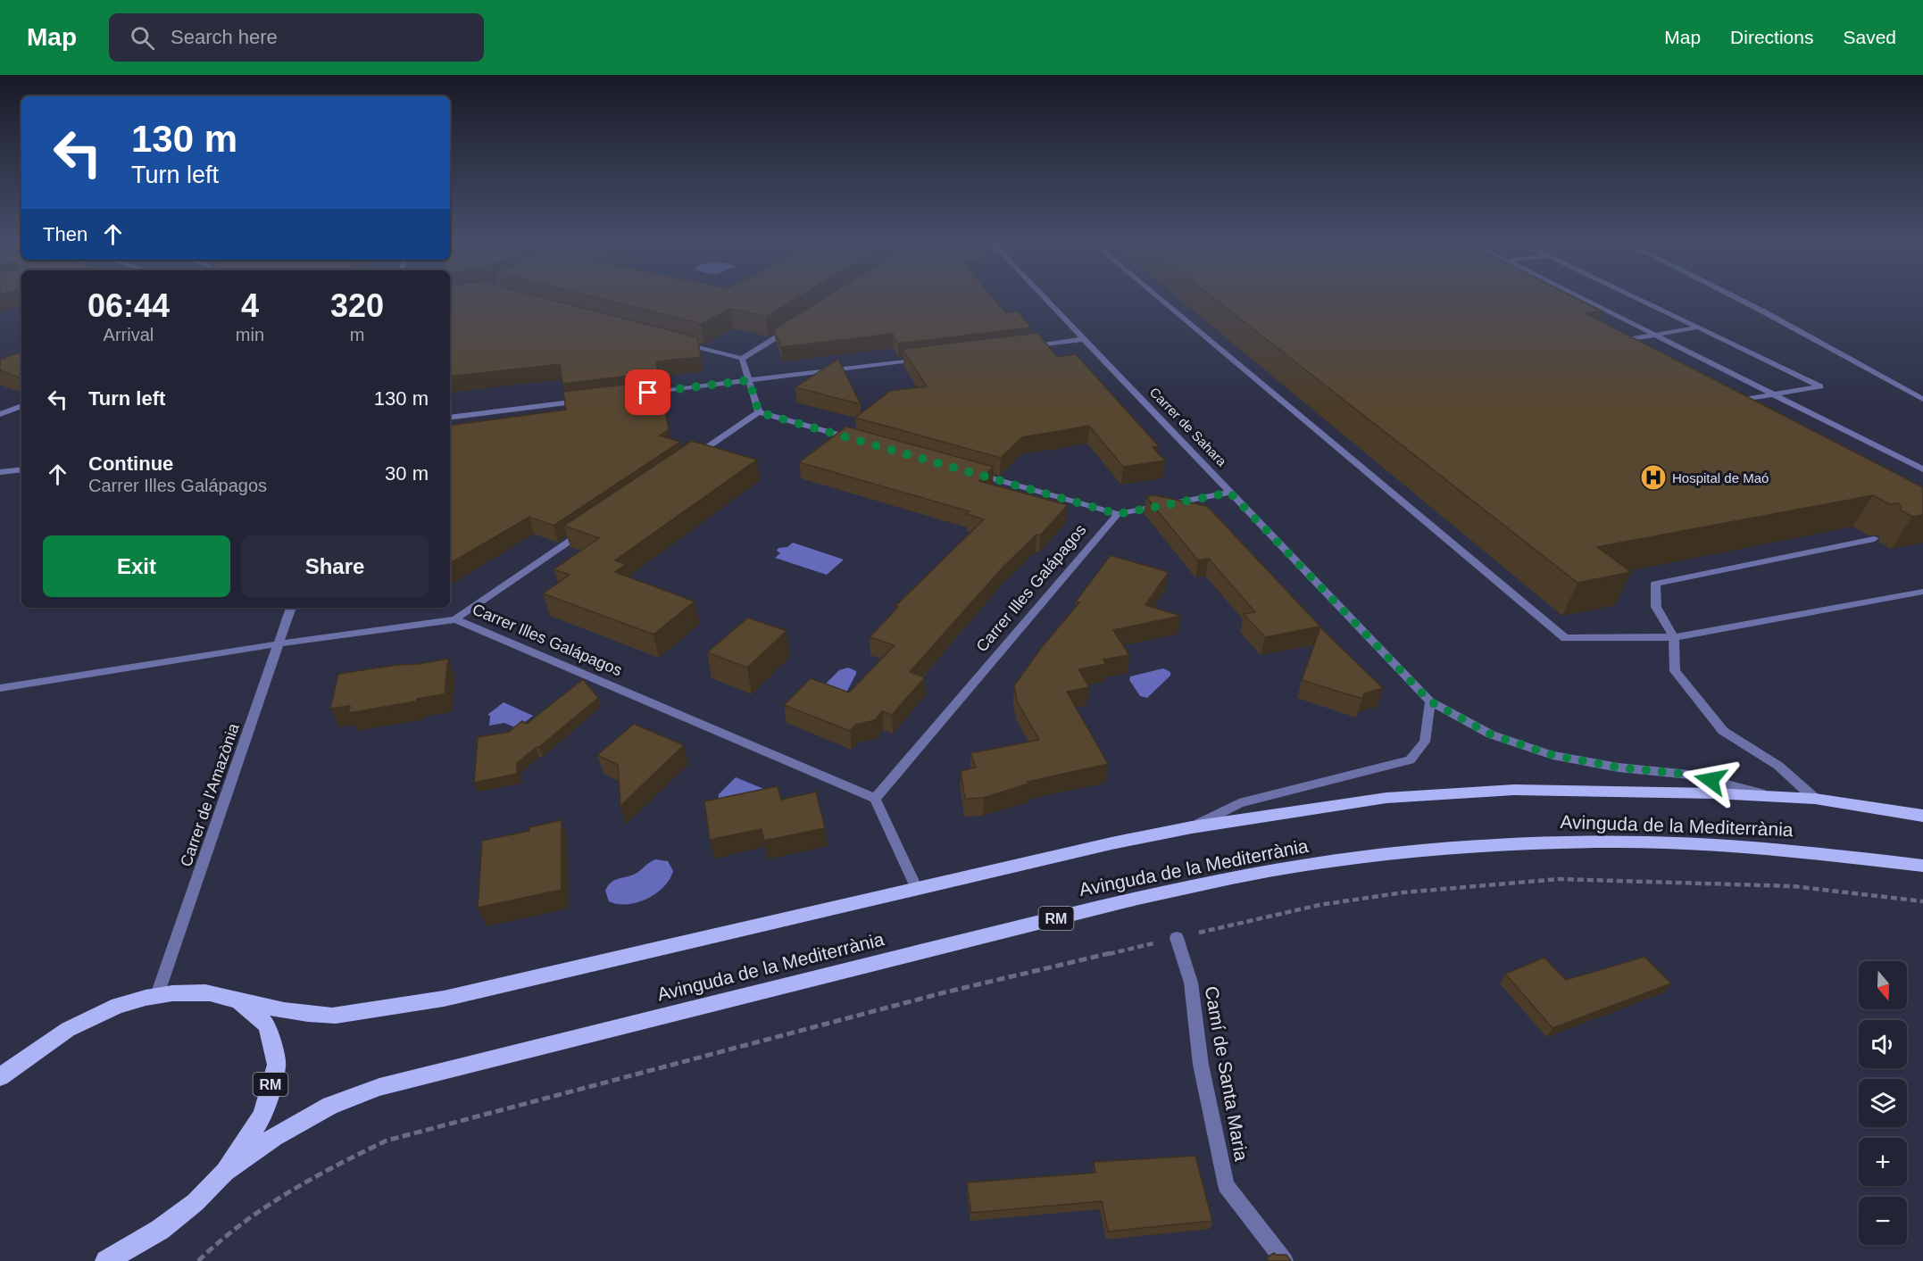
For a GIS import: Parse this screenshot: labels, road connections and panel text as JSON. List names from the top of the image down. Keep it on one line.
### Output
{"streets":{"main road":["Avinguda de la Mediterrània","RM"],"street":["Carrer de Sahara","Carrer Illes Galápagos","Carrer de l'Amazònia","Camí de Santa Maria"]},"crossings":[["Carrer de Sahara","Avinguda de la Mediterrània"],["Carrer de l'Amazònia","RM"],["Avinguda de la Mediterrània","RM"]],"places":{"hospital":["Hospital de Maó"]},"north":"bottom","page":{"header":"Map","search":"Search here","nav":["Map","Directions","Saved"],"turn":["130 m","Turn left"],"then":"Then","eta":["06:44","Arrival","4","min","320","m"],"list":[{"name":"Turn left","value":"130 m"},{"name":"Continue","note":"Carrer Illes Galápagos","value":"30 m"}],"buttons":["Exit","Share"],"map_buttons":["+","−"]}}
